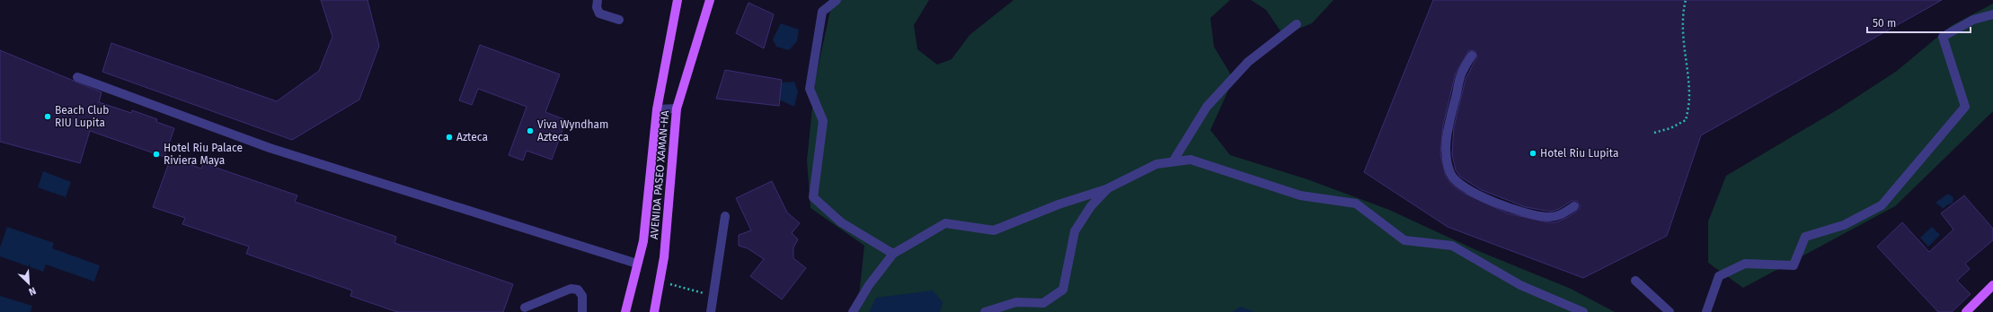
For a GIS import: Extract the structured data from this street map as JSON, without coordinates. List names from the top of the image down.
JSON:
{
  "streets": {
    "main road": ["AVENIDA PASEO XAMAN-HA"]
  },
  "places": [
    "Beach Club RIU Lupita",
    "Viva Wyndham Azteca",
    "Azteca",
    "Hotel Riu Lupita",
    "Hotel Riu Palace Riviera Maya"
  ],
  "scale_bar": "50 m",
  "north": "bottom right"
}
